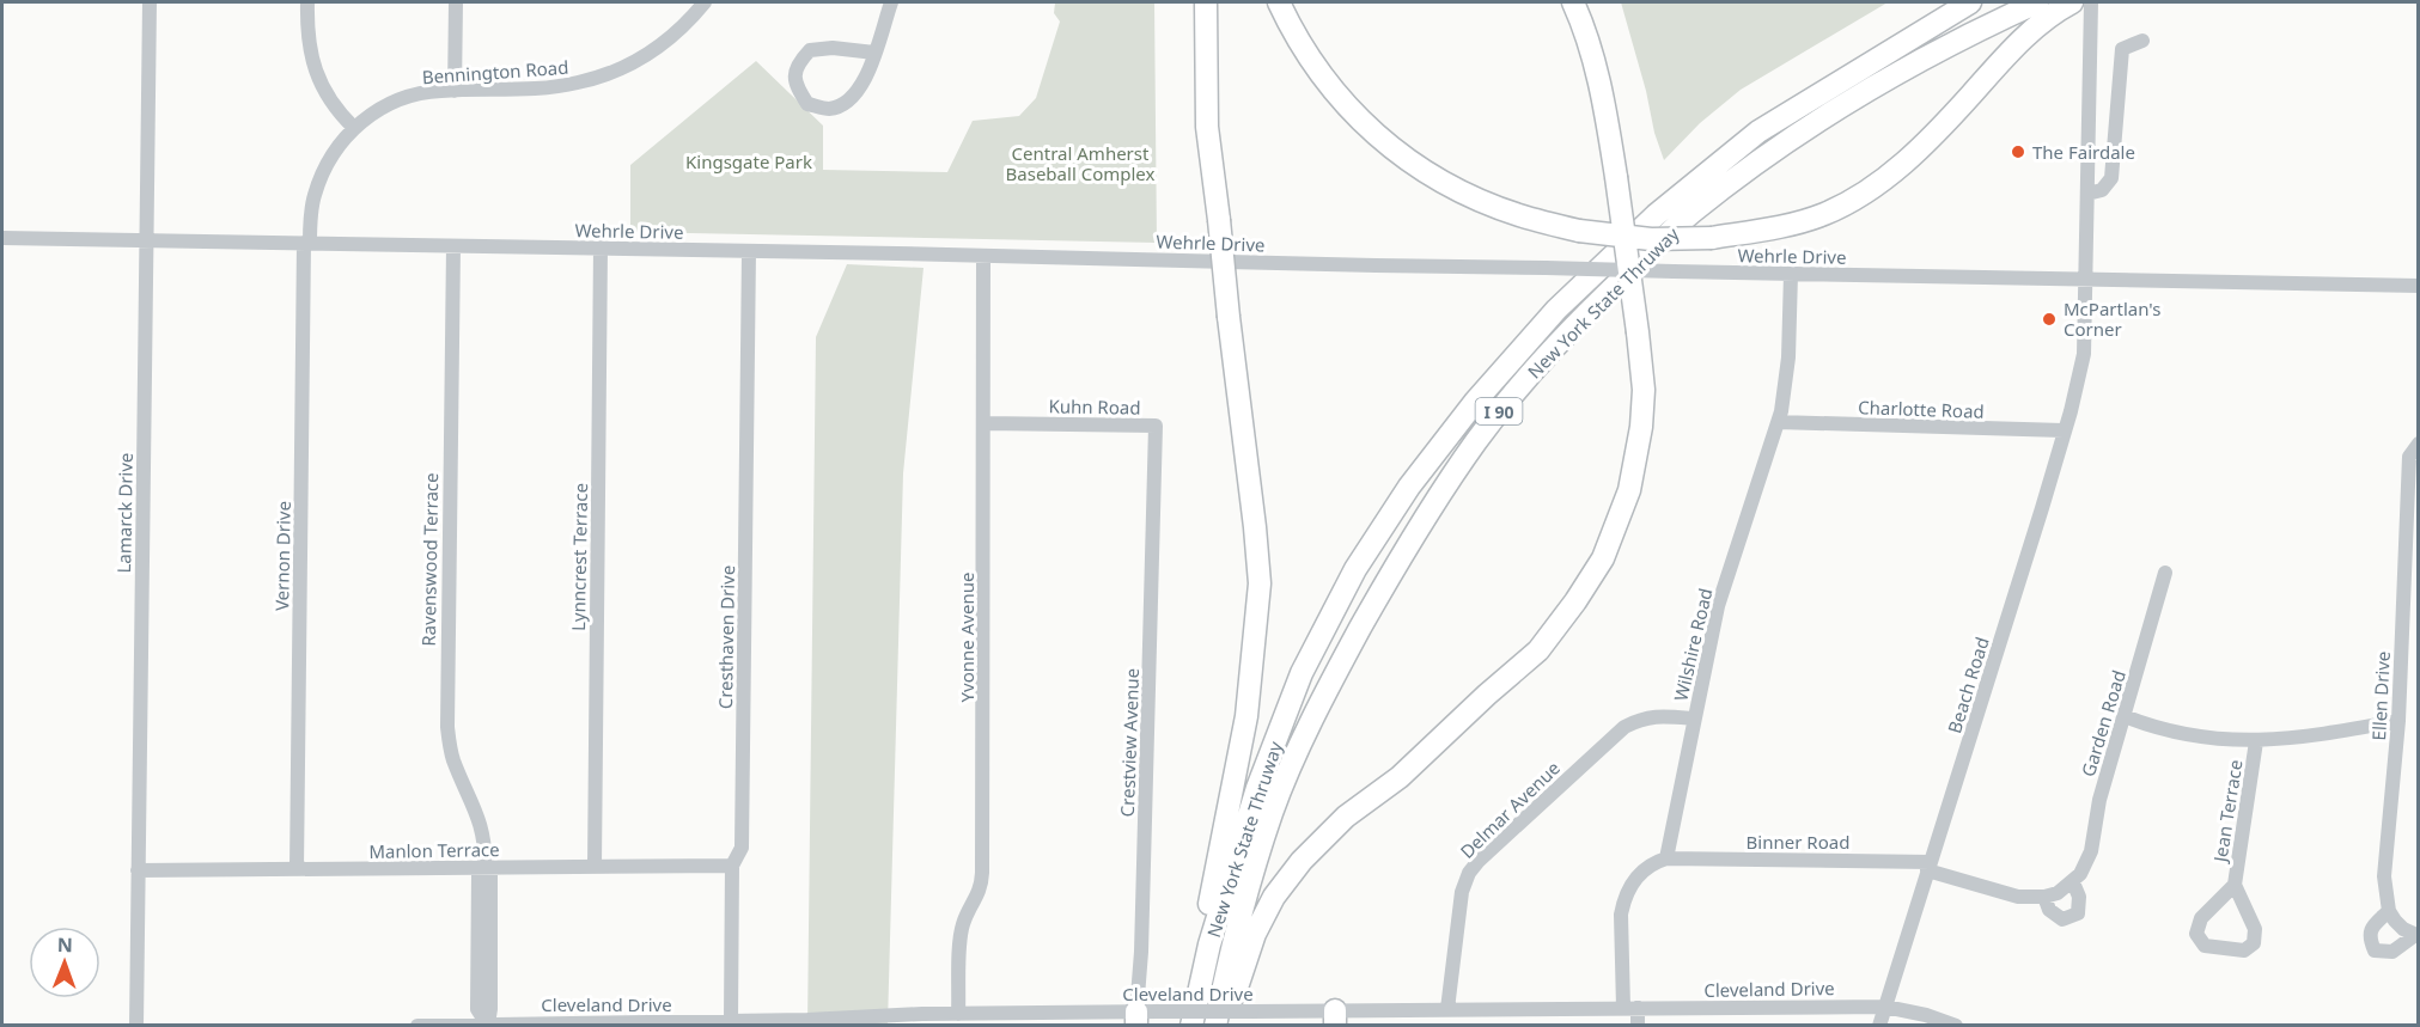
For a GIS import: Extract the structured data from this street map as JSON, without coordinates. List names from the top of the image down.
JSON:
{
  "streets": {
    "highway": ["New York State Thruway", "I 90"],
    "street": [
      "Bennington Road",
      "Wehrle Drive",
      "Kuhn Road",
      "Charlotte Road",
      "Lamarck Drive",
      "Vernon Drive",
      "Lynncrest Terrace",
      "Ravenswood Terrace",
      "Cresthaven Drive",
      "Yvonne Avenue",
      "Wilshire Road",
      "Beach Road",
      "Ellen Drive",
      "Garden Road",
      "Crestview Avenue",
      "Delmar Avenue",
      "Jean Terrace",
      "Binner Road",
      "Manlon Terrace",
      "Cleveland Drive"
    ]
  },
  "crossings": [
    ["Bennington Road", "Wehrle Drive"],
    ["Bennington Road", "Vernon Drive"],
    ["Wehrle Drive", "Lamarck Drive"],
    ["Wehrle Drive", "Vernon Drive"],
    ["Wehrle Drive", "Lynncrest Terrace"],
    ["Wehrle Drive", "Ravenswood Terrace"],
    ["Wehrle Drive", "Cresthaven Drive"],
    ["Wehrle Drive", "Yvonne Avenue"],
    ["Wehrle Drive", "Wilshire Road"],
    ["Wehrle Drive", "Beach Road"],
    ["Kuhn Road", "Yvonne Avenue"],
    ["Kuhn Road", "Crestview Avenue"],
    ["Charlotte Road", "Wilshire Road"],
    ["Charlotte Road", "Beach Road"],
    ["Lamarck Drive", "Manlon Terrace"],
    ["Vernon Drive", "Manlon Terrace"],
    ["Lynncrest Terrace", "Manlon Terrace"],
    ["Ravenswood Terrace", "Manlon Terrace"],
    ["Ravenswood Terrace", "Cleveland Drive"],
    ["Cresthaven Drive", "Manlon Terrace"],
    ["Cresthaven Drive", "Cleveland Drive"],
    ["Yvonne Avenue", "Cleveland Drive"],
    ["Wilshire Road", "Delmar Avenue"],
    ["Wilshire Road", "Binner Road"],
    ["Beach Road", "Binner Road"],
    ["Beach Road", "Cleveland Drive"],
    ["Crestview Avenue", "Cleveland Drive"],
    ["Delmar Avenue", "Cleveland Drive"]
  ],
  "parks": ["Central Amherst Baseball Complex", "Kingsgate Park"],
  "places": ["The Fairdale", "McPartlan's Corner"],
  "north": "top"
}
